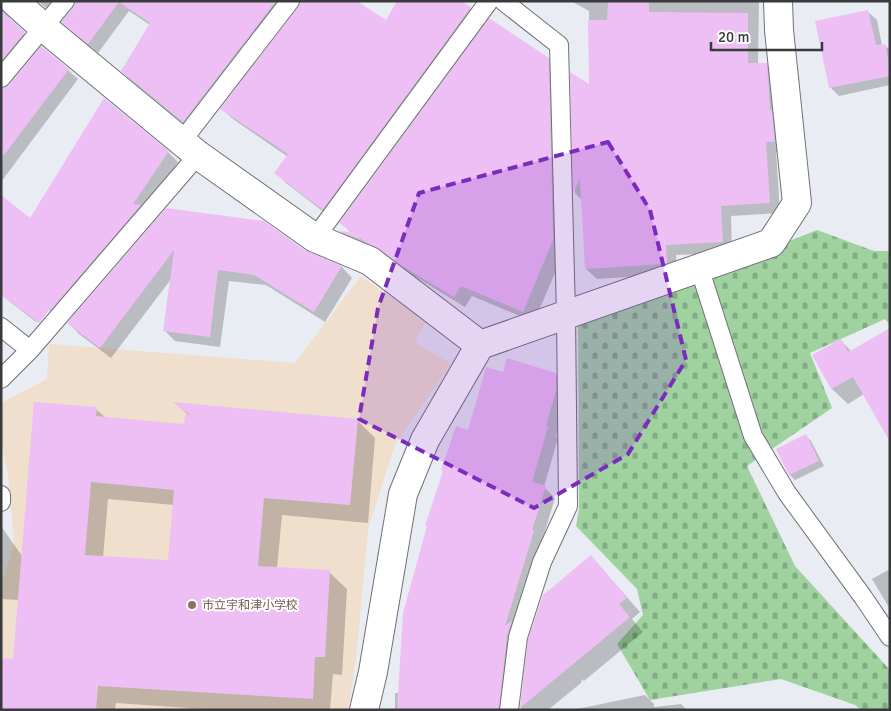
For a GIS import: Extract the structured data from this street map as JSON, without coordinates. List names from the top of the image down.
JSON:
{
  "places": ["市立宇和津小学校"],
  "scale_bar": "20 m"
}
